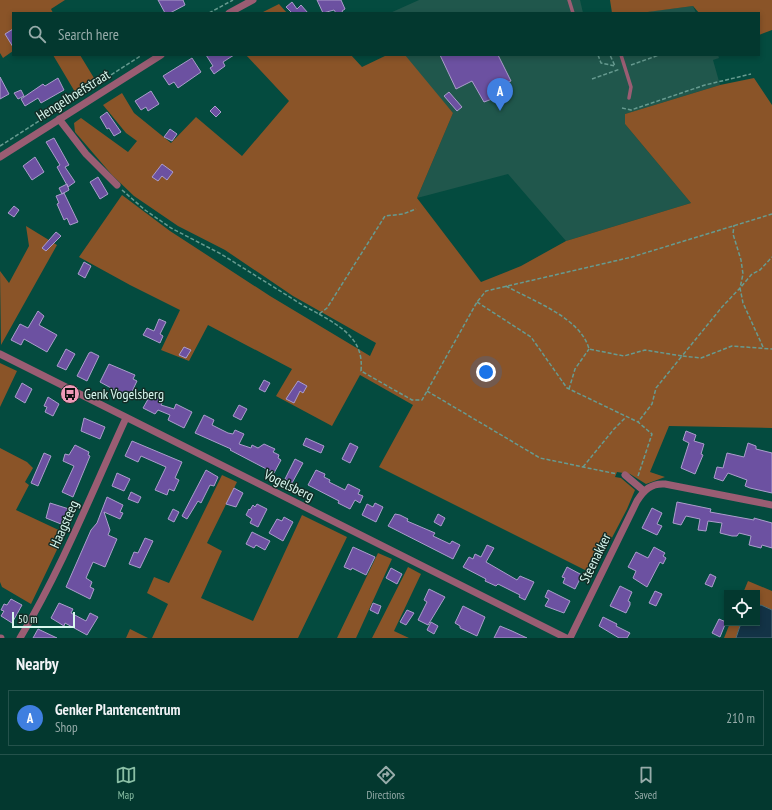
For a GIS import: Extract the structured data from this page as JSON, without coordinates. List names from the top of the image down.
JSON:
{
  "streets": {
    "street": [
      "Hengelhoefstraat",
      "Vogelsberg",
      "Haagsteeg",
      "Steenakker"
    ]
  },
  "crossings": [
    ["Vogelsberg", "Haagsteeg"]
  ],
  "places": {
    "bus stop": ["Genk Vogelsberg"]
  },
  "scale_bar": "50 m",
  "page": {
    "search": "Search here",
    "pins": "A",
    "scale": "50 m",
    "heading": "Nearby",
    "list": [
      {
        "mark": "A",
        "name": "Genker Plantencentrum",
        "note": "Shop",
        "value": "210 m"
      }
    ],
    "nav": ["Map", "Directions", "Saved"]
  }
}
